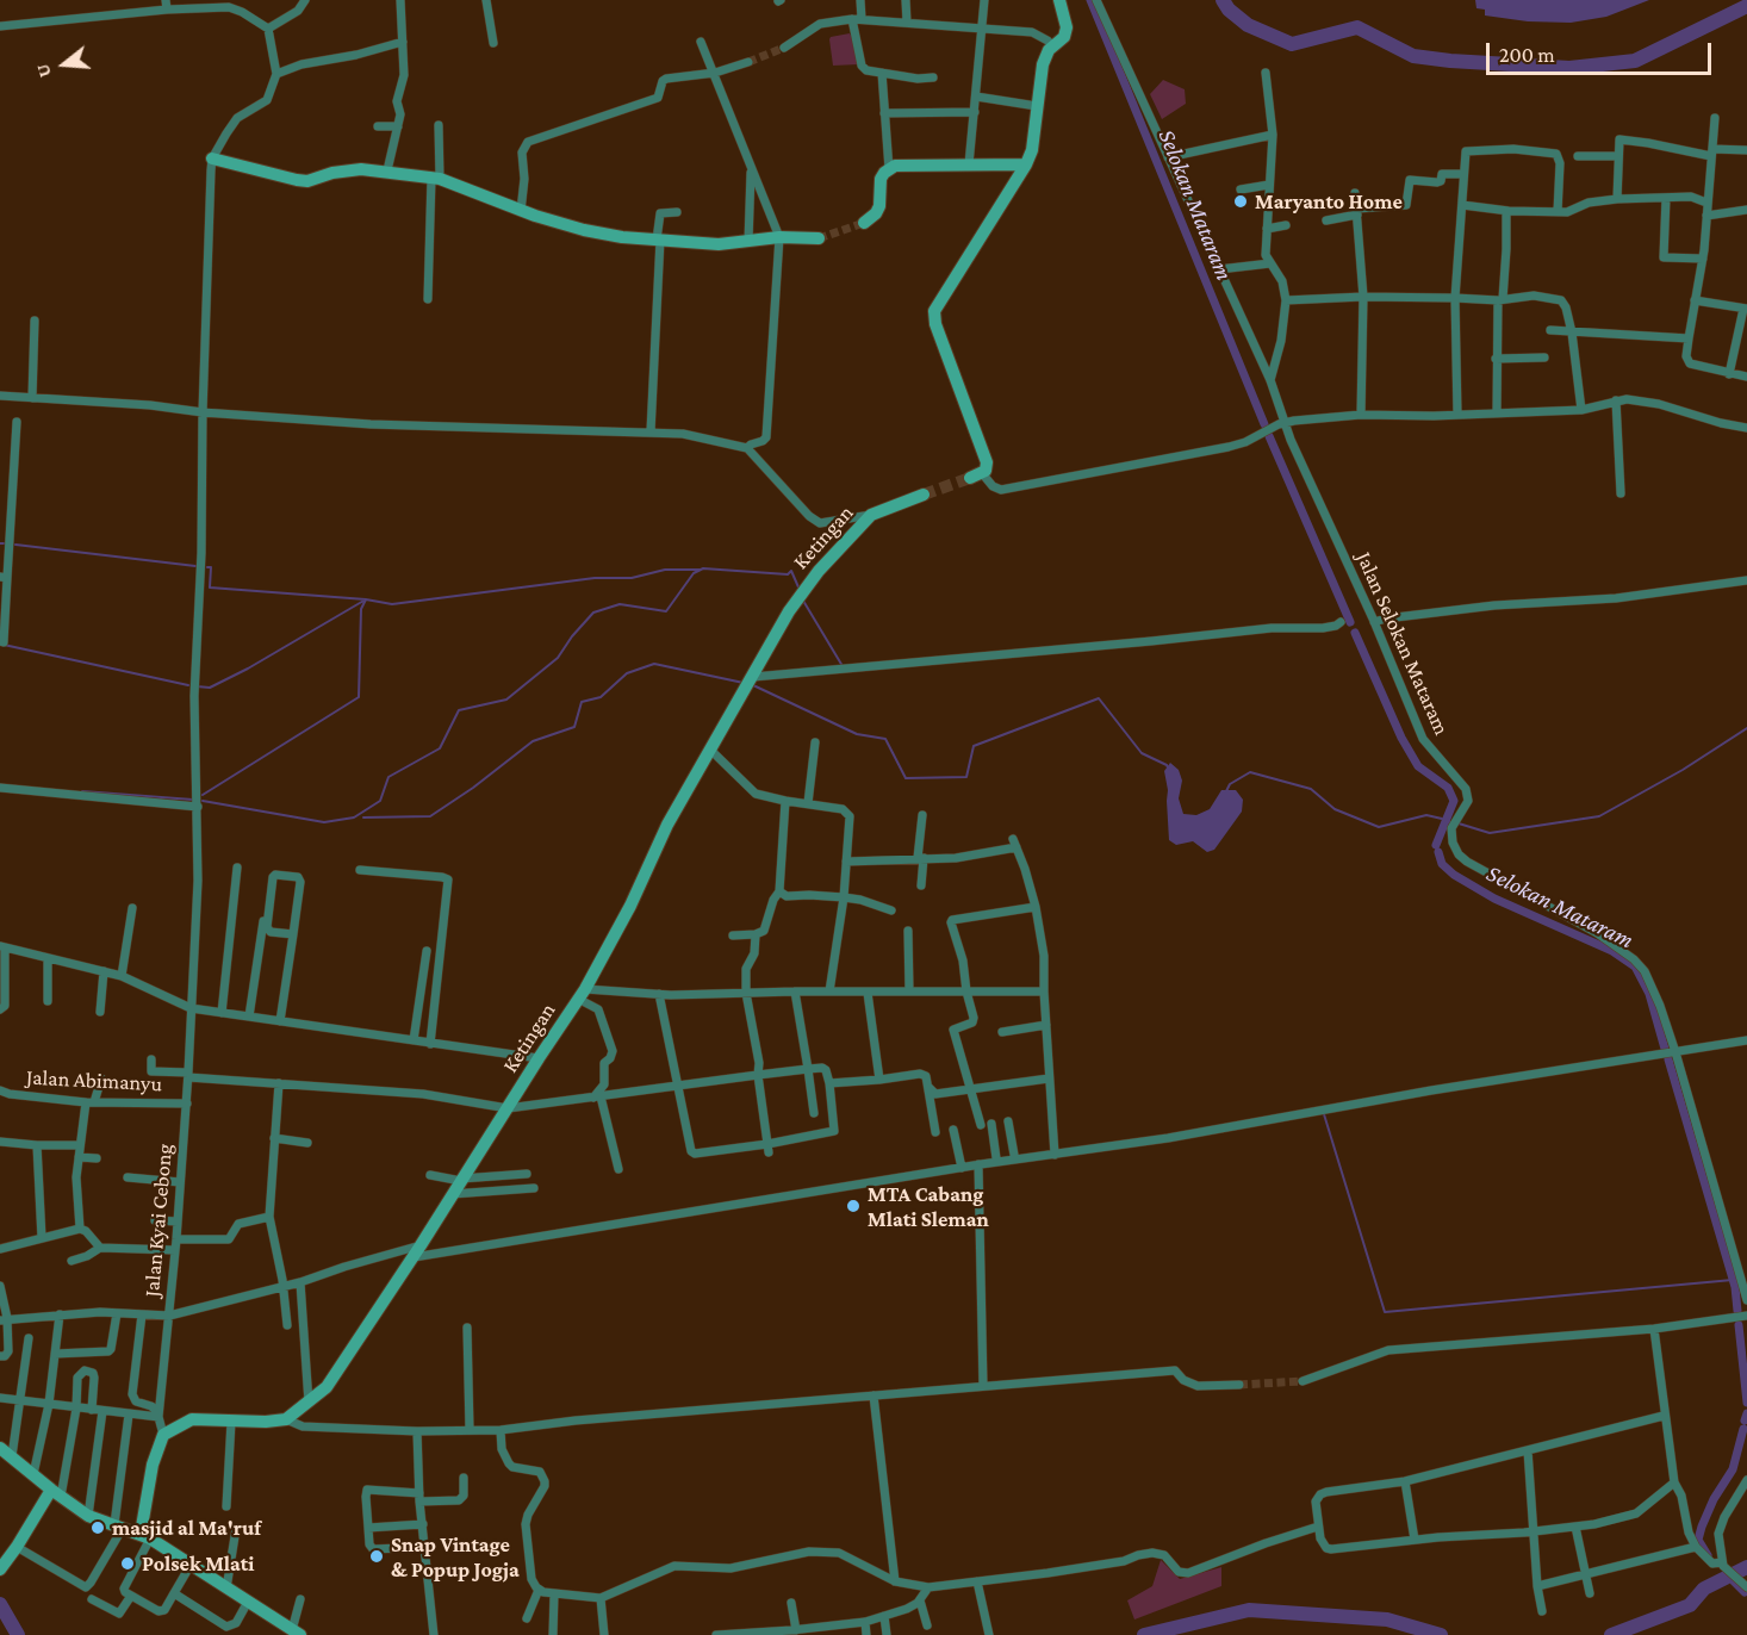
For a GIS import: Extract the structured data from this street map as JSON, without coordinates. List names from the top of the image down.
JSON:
{
  "streets": {
    "street": [
      "Ketingan",
      "Jalan Selokan Mataram",
      "Jalan Abimanyu",
      "Jalan Kyai Cebong"
    ]
  },
  "crossings": [
    ["Jalan Abimanyu", "Jalan Kyai Cebong"]
  ],
  "water": ["Selokan Mataram"],
  "places": [
    "Maryanto Home",
    "MTA Cabang Mlati Sleman",
    "masjid al Ma'ruf",
    "Snap Vintage & Popup Jogja",
    "Polsek Mlati"
  ],
  "scale_bar": "200 m",
  "north": "left"
}
